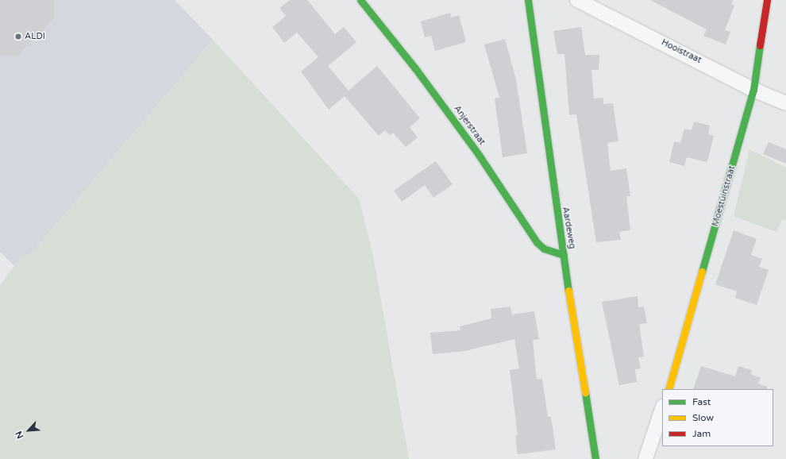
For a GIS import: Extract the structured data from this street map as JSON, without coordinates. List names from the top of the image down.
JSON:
{
  "streets": {
    "street": [
      "Hooistraat",
      "Anjerstraat",
      "Moestuinstraat",
      "Aardeweg"
    ]
  },
  "crossings": [
    ["Hooistraat", "Moestuinstraat"],
    ["Anjerstraat", "Aardeweg"]
  ],
  "places": ["ALDI"],
  "legend": ["Fast", "Slow", "Jam"],
  "north": "bottom left"
}
